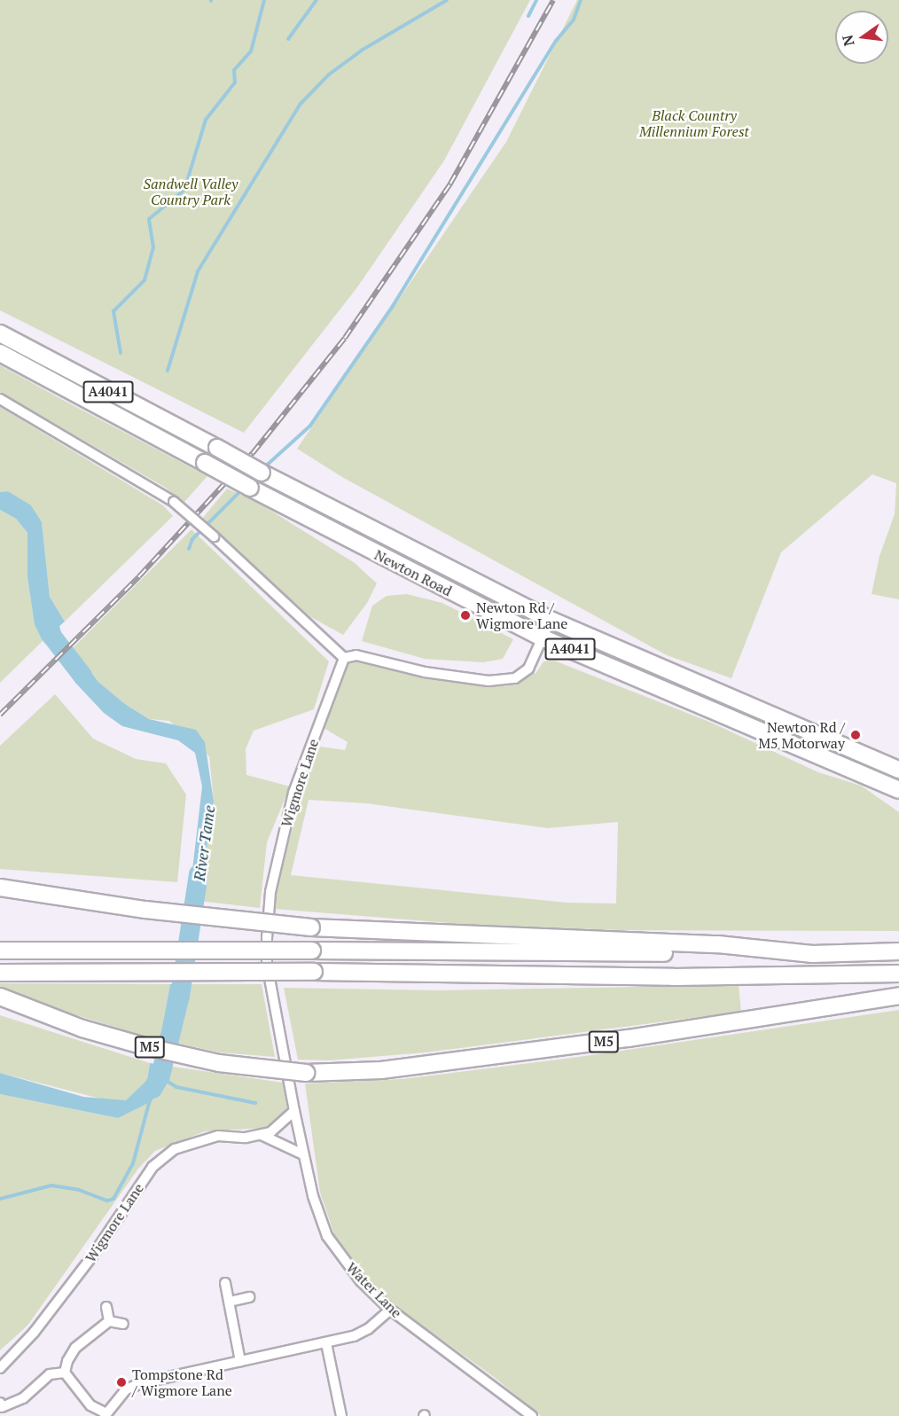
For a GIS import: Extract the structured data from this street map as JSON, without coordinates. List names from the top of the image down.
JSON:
{
  "streets": {
    "highway": ["A4041", "Newton Road", "M5"],
    "street": ["Wigmore Lane", "Water Lane"]
  },
  "crossings": [
    ["Wigmore Lane", "Water Lane"]
  ],
  "water": ["River Tame"],
  "parks": ["Black Country Millennium Forest", "Sandwell Valley Country Park"],
  "places": ["Newton Rd / Wigmore Lane", "Newton Rd / M5 Motorway", "Tompstone Rd / Wigmore Lane"],
  "north": "left"
}
